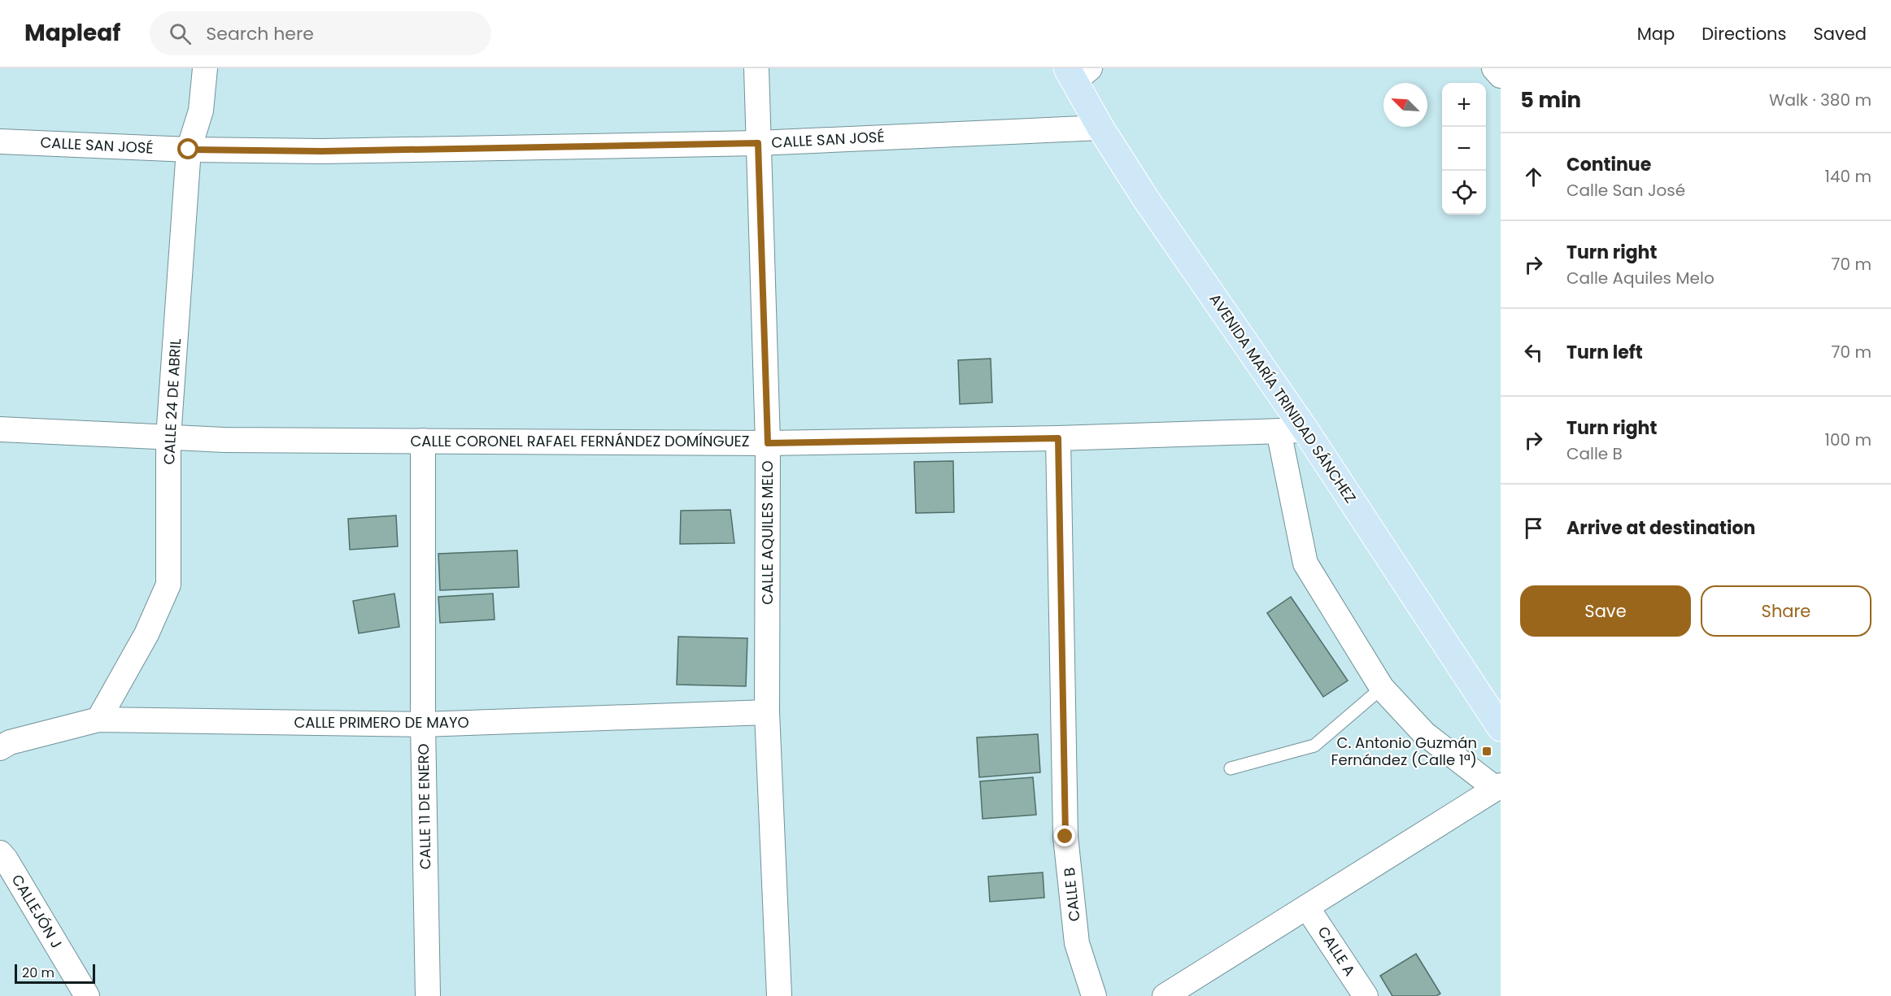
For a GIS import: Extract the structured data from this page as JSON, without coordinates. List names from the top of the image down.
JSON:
{
  "streets": {
    "main road": ["AVENIDA MARÍA TRINIDAD SÁNCHEZ"],
    "street": [
      "CALLE SAN JOSÉ",
      "CALLE 24 DE ABRIL",
      "CALLE CORONEL RAFAEL FERNÁNDEZ DOMÍNGUEZ",
      "CALLE AQUILES MELO",
      "CALLE PRIMERO DE MAYO",
      "CALLE 11 DE ENERO",
      "CALLE B",
      "CALLEJÓN J",
      "CALLE A"
    ]
  },
  "crossings": [
    ["CALLE SAN JOSÉ", "AVENIDA MARÍA TRINIDAD SÁNCHEZ"],
    ["CALLE SAN JOSÉ", "CALLE 24 DE ABRIL"],
    ["CALLE SAN JOSÉ", "CALLE AQUILES MELO"],
    ["AVENIDA MARÍA TRINIDAD SÁNCHEZ", "CALLE CORONEL RAFAEL FERNÁNDEZ DOMÍNGUEZ"],
    ["CALLE 24 DE ABRIL", "CALLE CORONEL RAFAEL FERNÁNDEZ DOMÍNGUEZ"],
    ["CALLE 24 DE ABRIL", "CALLE PRIMERO DE MAYO"],
    ["CALLE CORONEL RAFAEL FERNÁNDEZ DOMÍNGUEZ", "CALLE AQUILES MELO"],
    ["CALLE CORONEL RAFAEL FERNÁNDEZ DOMÍNGUEZ", "CALLE 11 DE ENERO"],
    ["CALLE CORONEL RAFAEL FERNÁNDEZ DOMÍNGUEZ", "CALLE B"],
    ["CALLE AQUILES MELO", "CALLE PRIMERO DE MAYO"],
    ["CALLE PRIMERO DE MAYO", "CALLE 11 DE ENERO"]
  ],
  "places": {
    "transit": ["C. Antonio Guzmán Fernández (Calle 1ª)"]
  },
  "scale_bar": "20 m",
  "north": "top left",
  "page": {
    "header": "Mapleaf",
    "search": "Search here",
    "nav": ["Map", "Directions", "Saved"],
    "heading": ["5 min", "Walk · 380 m"],
    "map_buttons": ["+", "−"],
    "list": [
      ["Continue", "Calle San José", "140 m"],
      ["Turn right", "Calle Aquiles Melo", "70 m"],
      ["Turn left", "70 m"],
      ["Turn right", "Calle B", "100 m"],
      "Arrive at destination"
    ],
    "buttons": ["Save", "Share"],
    "scale": "20 m"
  }
}
